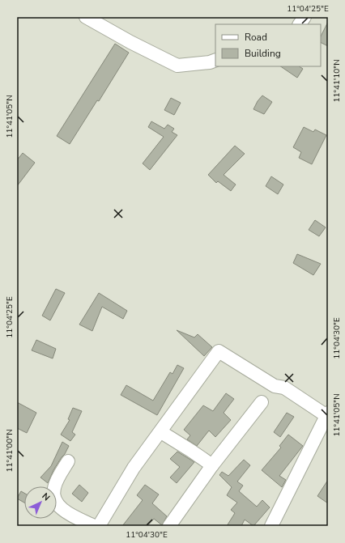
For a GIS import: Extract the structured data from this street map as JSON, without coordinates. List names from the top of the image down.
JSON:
{
  "legend": ["Road", "Building"],
  "north": "top right",
  "coordinates": [
    "11°04'25\"E",
    "11°41'10\"N",
    "11°41'05\"N",
    "11°04'30\"E",
    "11°41'00\"N"
  ]
}
